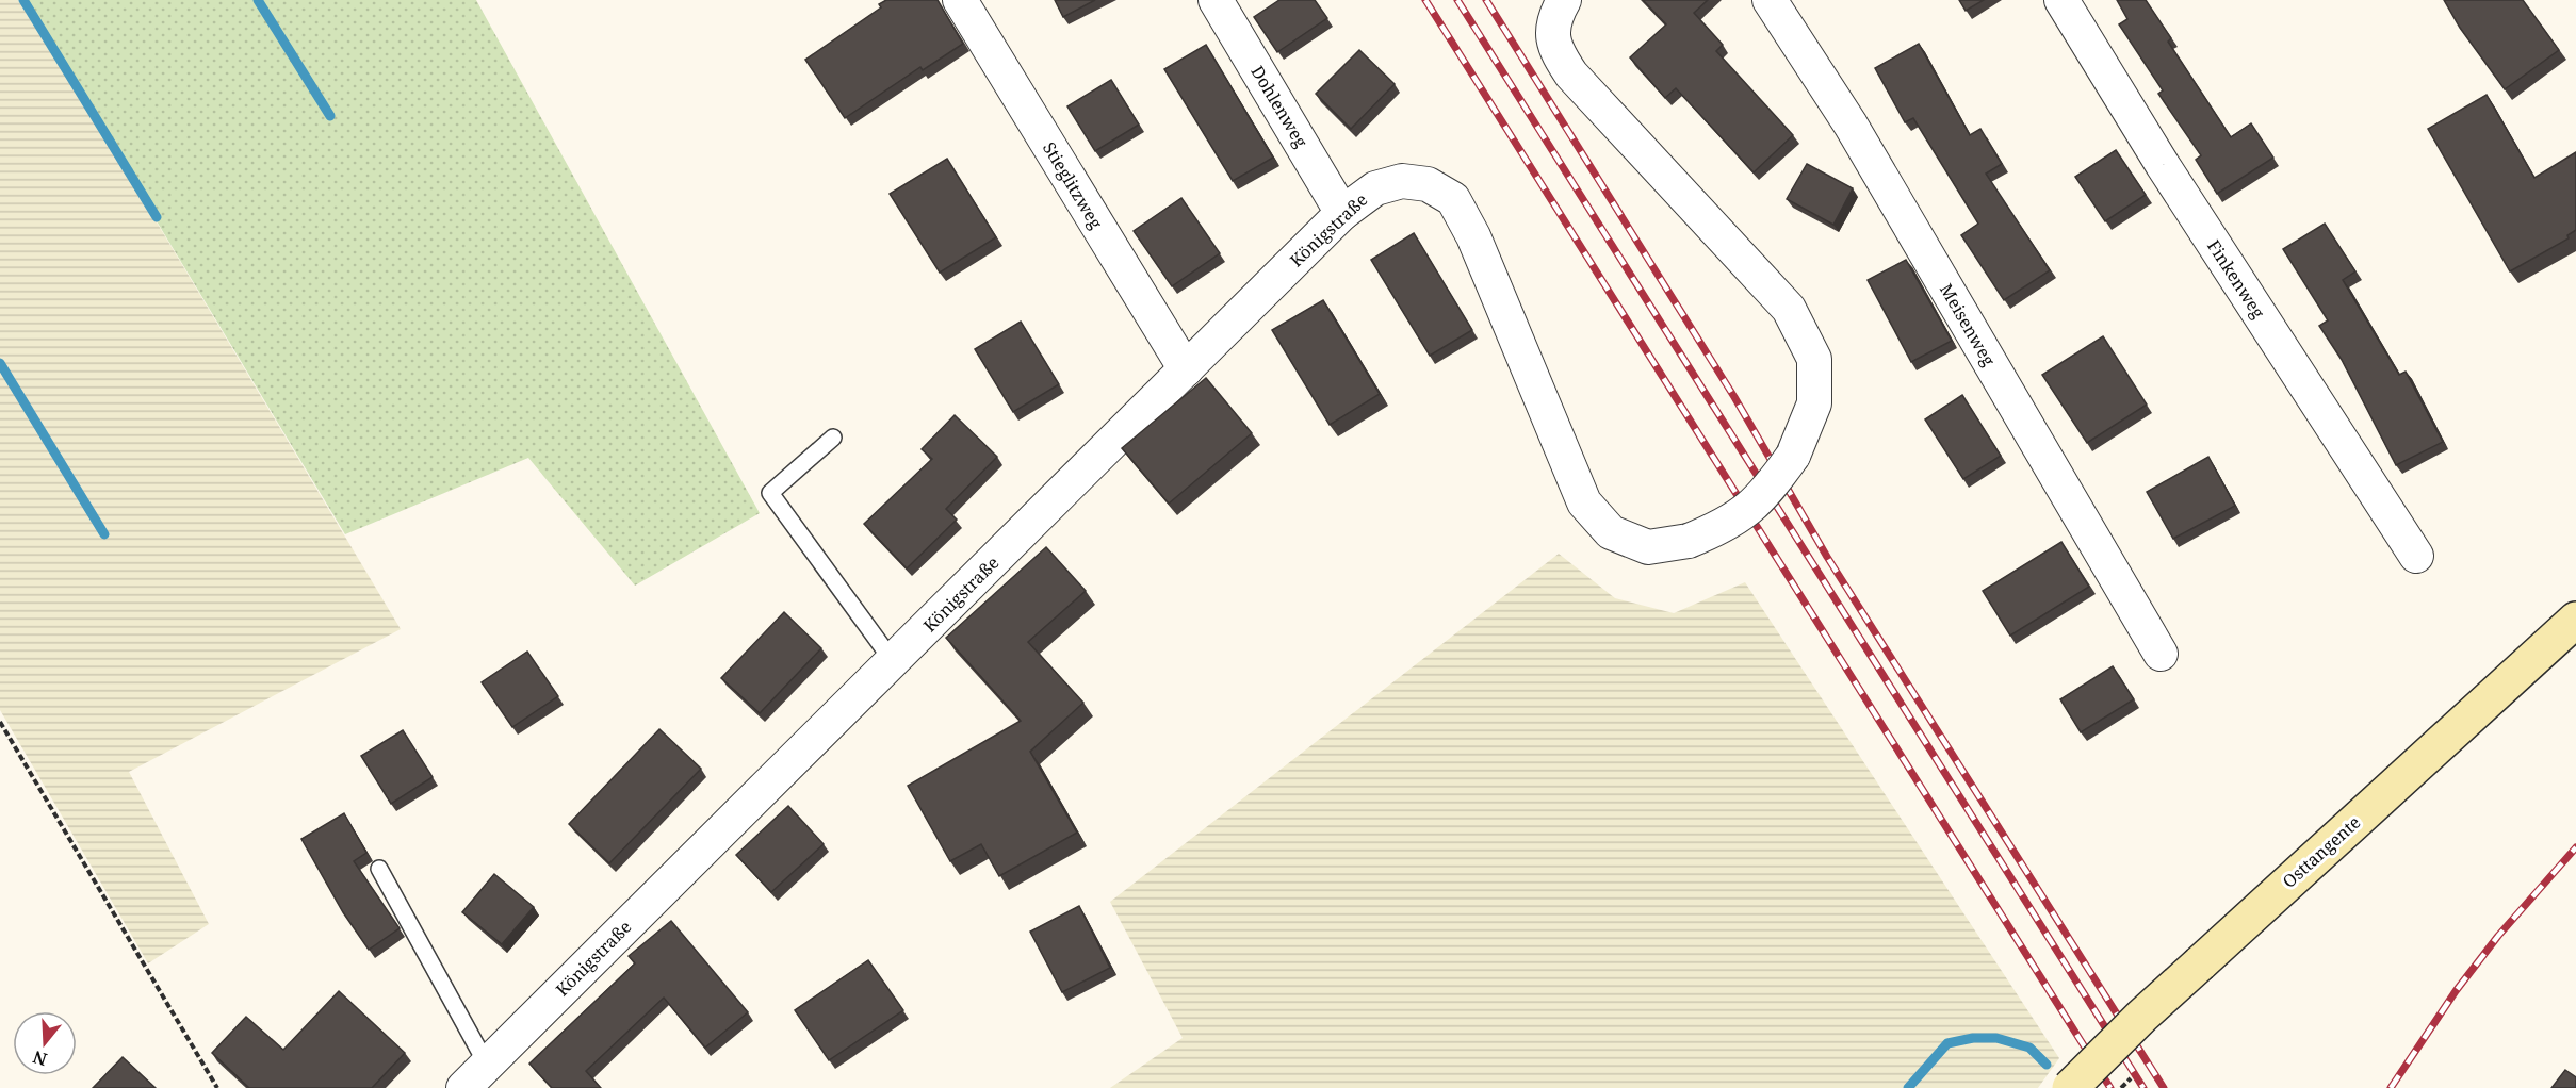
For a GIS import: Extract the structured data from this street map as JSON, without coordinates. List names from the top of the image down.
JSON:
{
  "streets": {
    "main road": ["Osttangente"],
    "street": [
      "Dohlenweg",
      "Stieglitzweg",
      "Königstraße",
      "Finkenweg",
      "Meisenweg"
    ]
  },
  "crossings": [
    ["Dohlenweg", "Königstraße"],
    ["Stieglitzweg", "Königstraße"]
  ],
  "north": "bottom"
}
